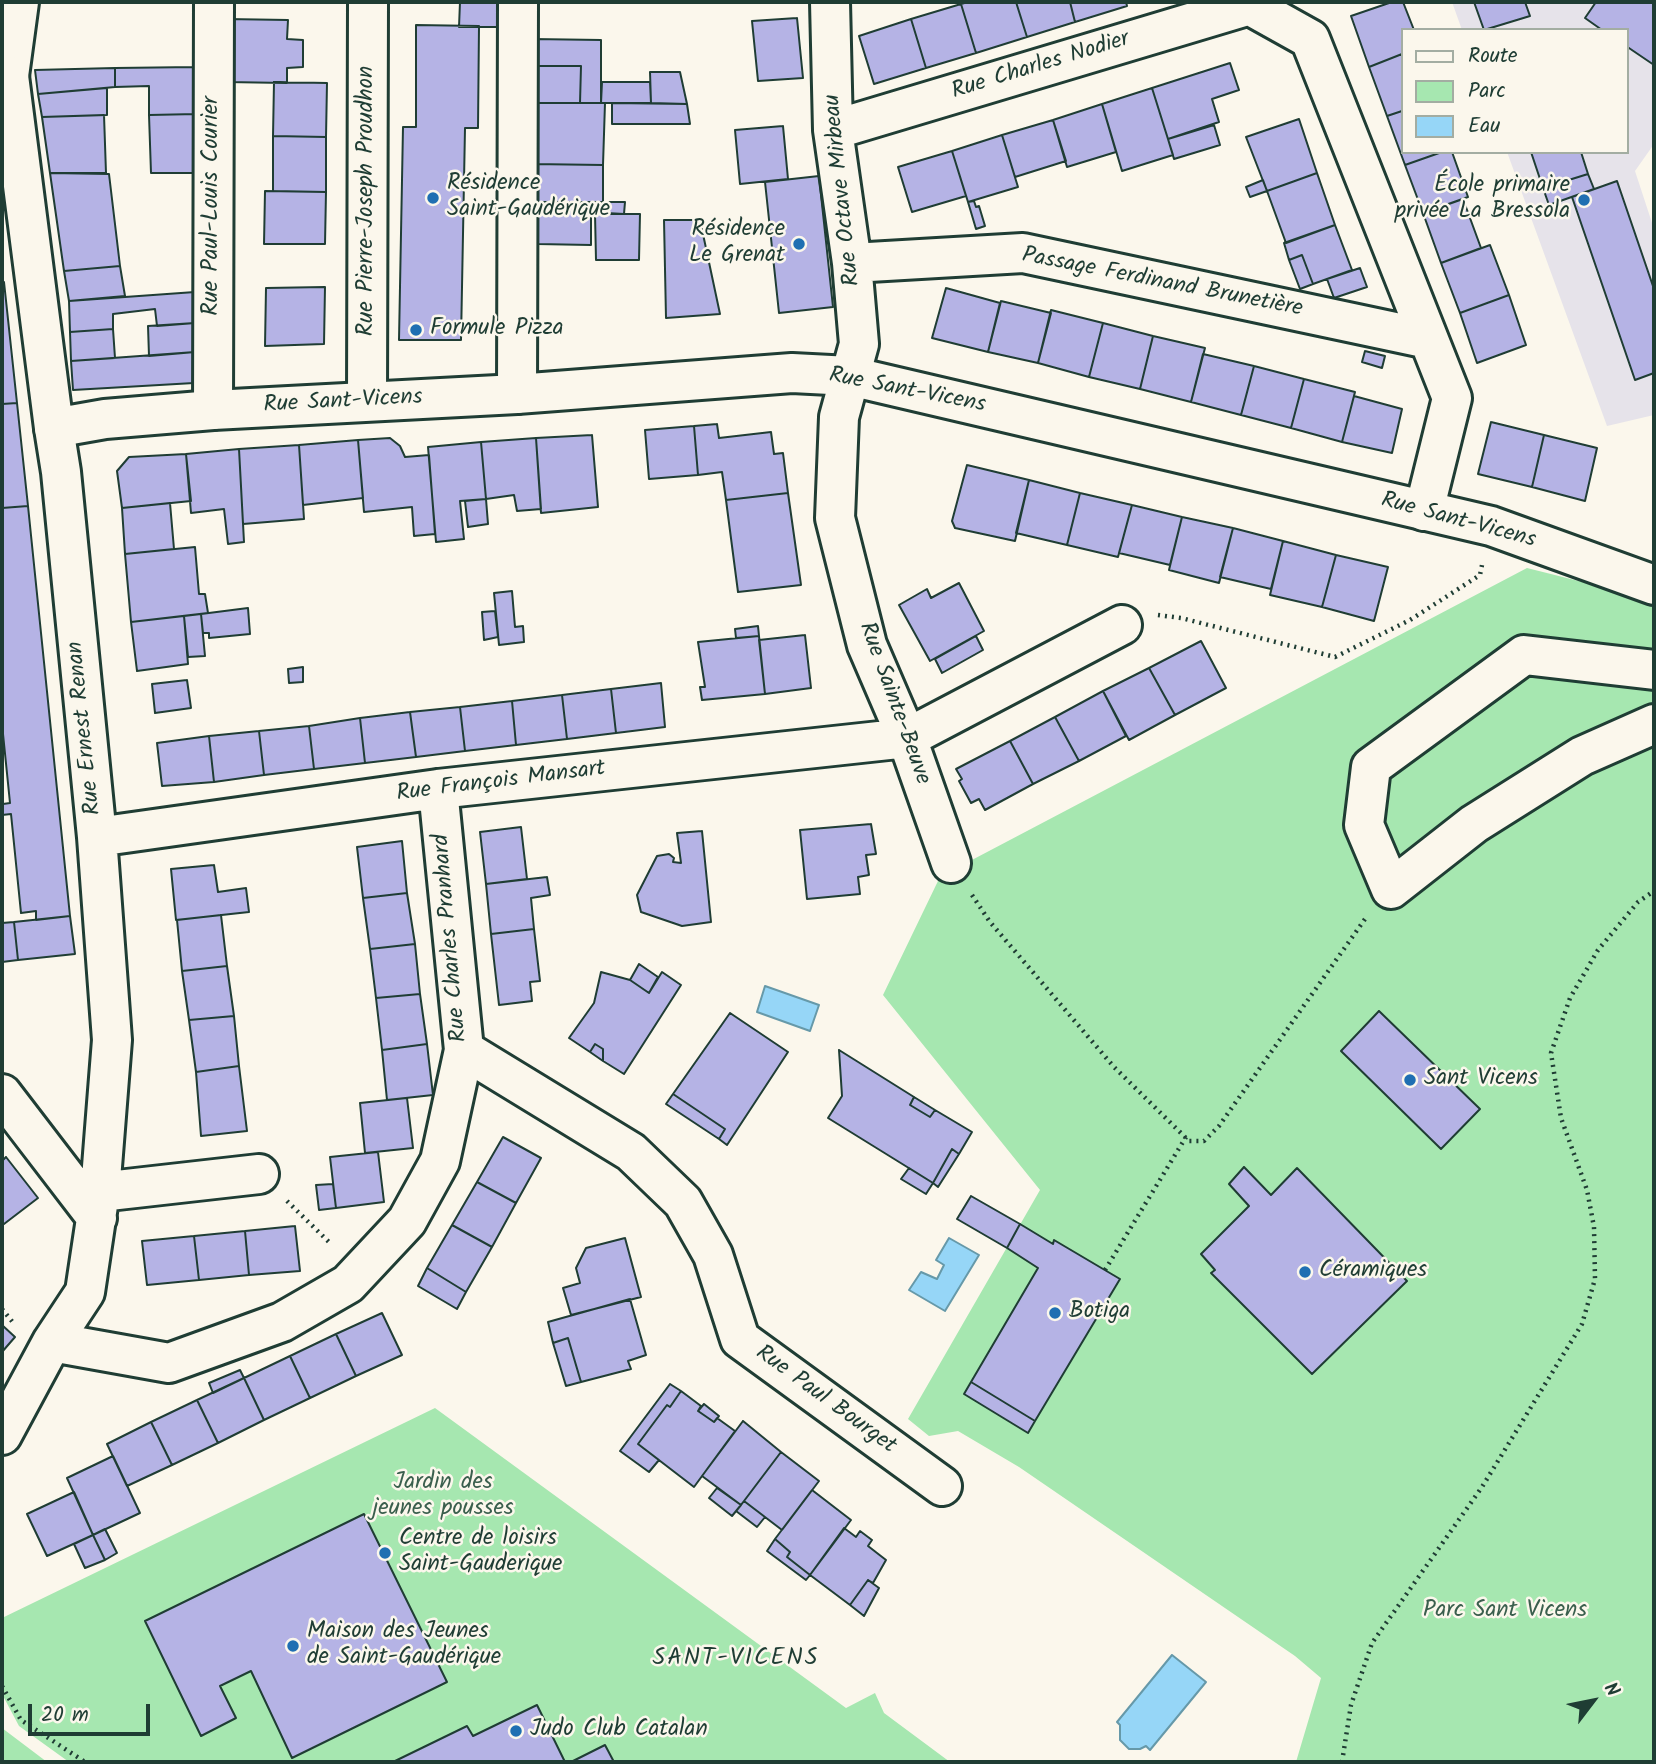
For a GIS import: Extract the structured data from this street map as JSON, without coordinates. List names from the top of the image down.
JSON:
{
  "streets": {
    "street": [
      "Rue Charles Nodier",
      "Rue Octave Mirbeau",
      "Rue Pierre-Joseph Proudhon",
      "Rue Paul-Louis Courier",
      "Passage Ferdinand Brunetière",
      "Rue Sant-Vicens",
      "Rue Sainte-Beuve",
      "Rue Ernest Renan",
      "Rue François Mansart",
      "Rue Charles Pranhard",
      "Rue Paul Bourget"
    ]
  },
  "crossings": [
    ["Rue Charles Nodier", "Rue Octave Mirbeau"],
    ["Rue Charles Nodier", "Passage Ferdinand Brunetière"],
    ["Rue Charles Nodier", "Rue Sant-Vicens"],
    ["Rue Octave Mirbeau", "Passage Ferdinand Brunetière"],
    ["Rue Octave Mirbeau", "Rue Sant-Vicens"],
    ["Rue Octave Mirbeau", "Rue Sainte-Beuve"],
    ["Rue Pierre-Joseph Proudhon", "Rue Sant-Vicens"],
    ["Rue Paul-Louis Courier", "Rue Sant-Vicens"],
    ["Rue Sant-Vicens", "Rue Sainte-Beuve"],
    ["Rue Sant-Vicens", "Rue Ernest Renan"],
    ["Rue Sainte-Beuve", "Rue François Mansart"],
    ["Rue Ernest Renan", "Rue François Mansart"],
    ["Rue Ernest Renan", "Rue Charles Pranhard"],
    ["Rue François Mansart", "Rue Charles Pranhard"],
    ["Rue Charles Pranhard", "Rue Paul Bourget"]
  ],
  "districts": ["SANT-VICENS"],
  "parks": ["Jardin des jeunes pousses", "Parc Sant Vicens"],
  "places": [
    "Résidence Saint-Gaudérique",
    "École primaire privée La Bressola",
    "Résidence Le Grenat",
    "Formule Pizza",
    "Sant Vicens",
    "Céramiques",
    "Botiga",
    "Centre de loisirs Saint-Gauderique",
    "Maison des Jeunes de Saint-Gaudérique",
    "Judo Club Catalan"
  ],
  "legend": ["Route", "Parc", "Eau"],
  "scale_bar": "20 m",
  "north": "top right"
}
